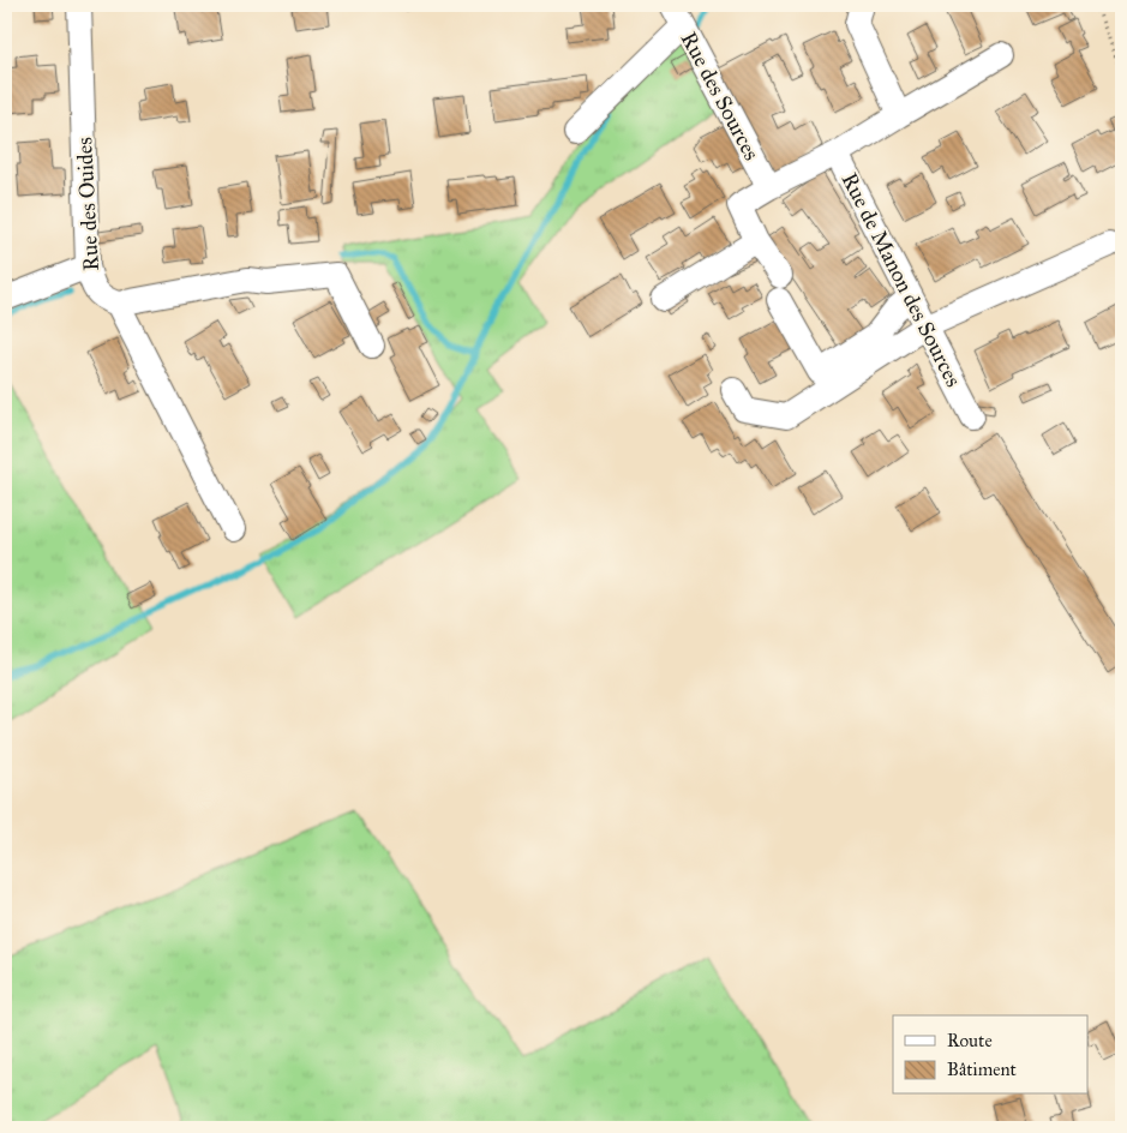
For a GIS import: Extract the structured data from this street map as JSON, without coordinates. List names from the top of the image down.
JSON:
{
  "streets": {
    "street": ["Rue des Sources", "Rue des Ouides", "Rue de Manon des Sources"]
  },
  "legend": ["Route", "Bâtiment"]
}
